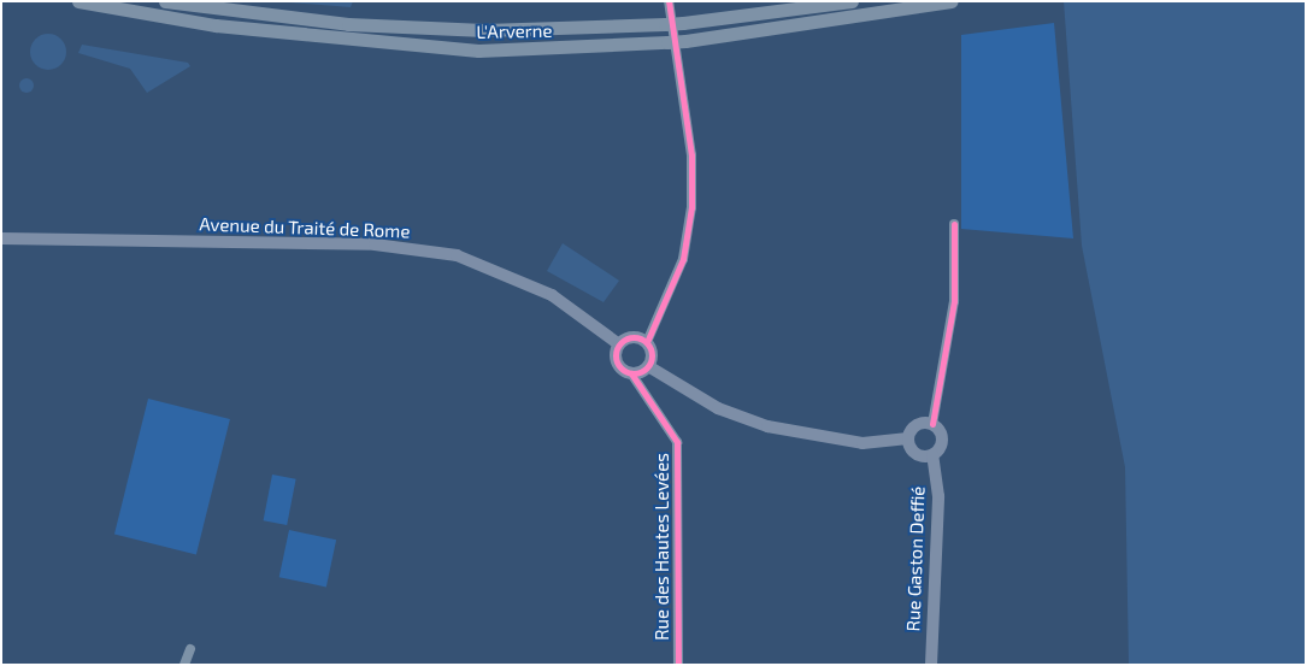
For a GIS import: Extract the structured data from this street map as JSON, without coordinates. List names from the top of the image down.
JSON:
{
  "streets": {
    "highway": ["L'Arverne"],
    "main road": ["Avenue du Traité de Rome", "Rue Gaston Deffié"],
    "street": ["Rue des Hautes Levées"]
  },
  "crossings": [
    ["Avenue du Traité de Rome", "Rue des Hautes Levées"]
  ]
}
